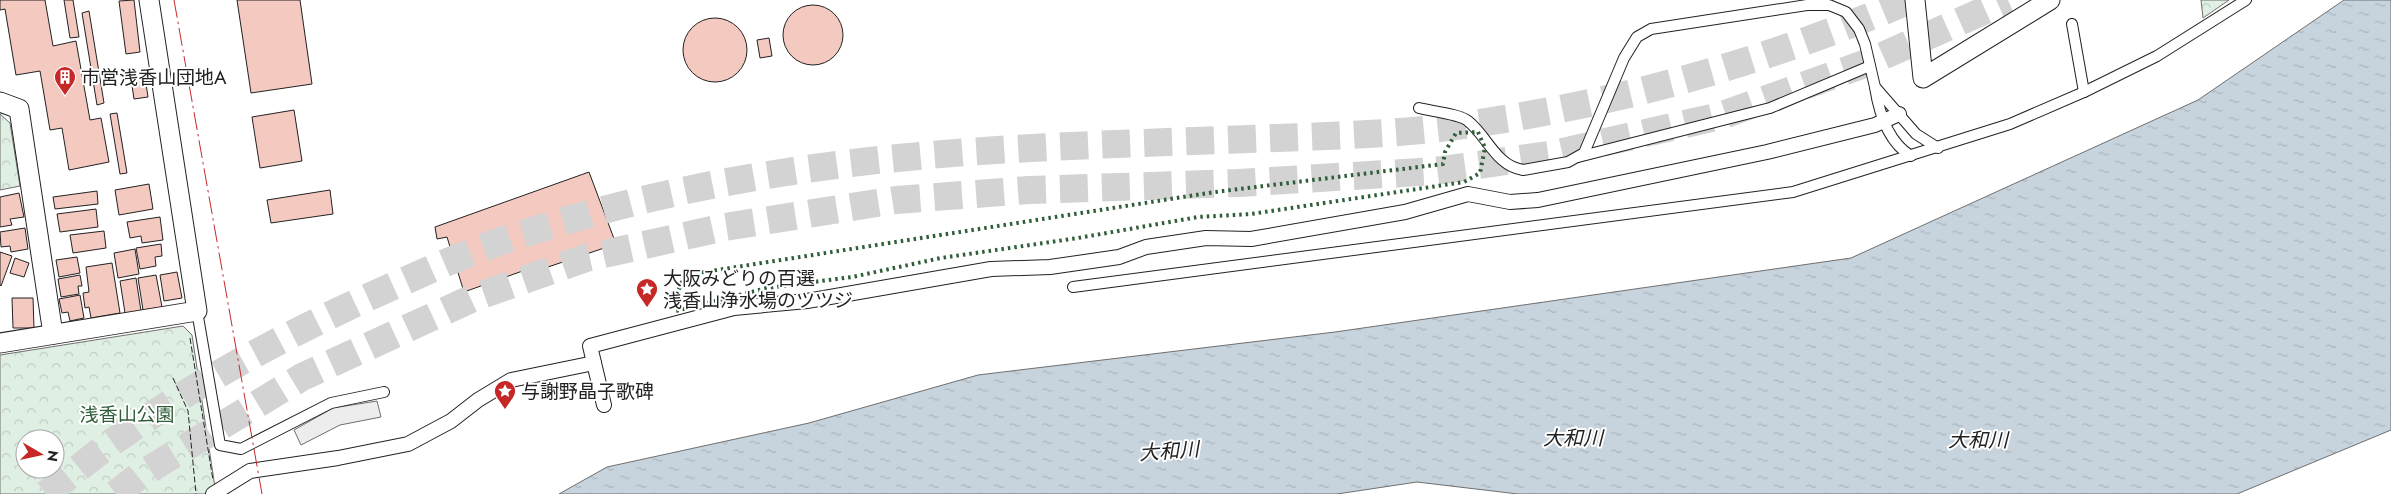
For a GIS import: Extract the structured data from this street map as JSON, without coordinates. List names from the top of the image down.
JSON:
{
  "water": ["大和川"],
  "parks": ["浅香山公園"],
  "places": {
    "building": ["市営浅香山団地A"],
    "place": ["大阪みどりの百選 浅香山浄水場のツツジ", "与謝野晶子歌碑"]
  },
  "north": "right"
}
